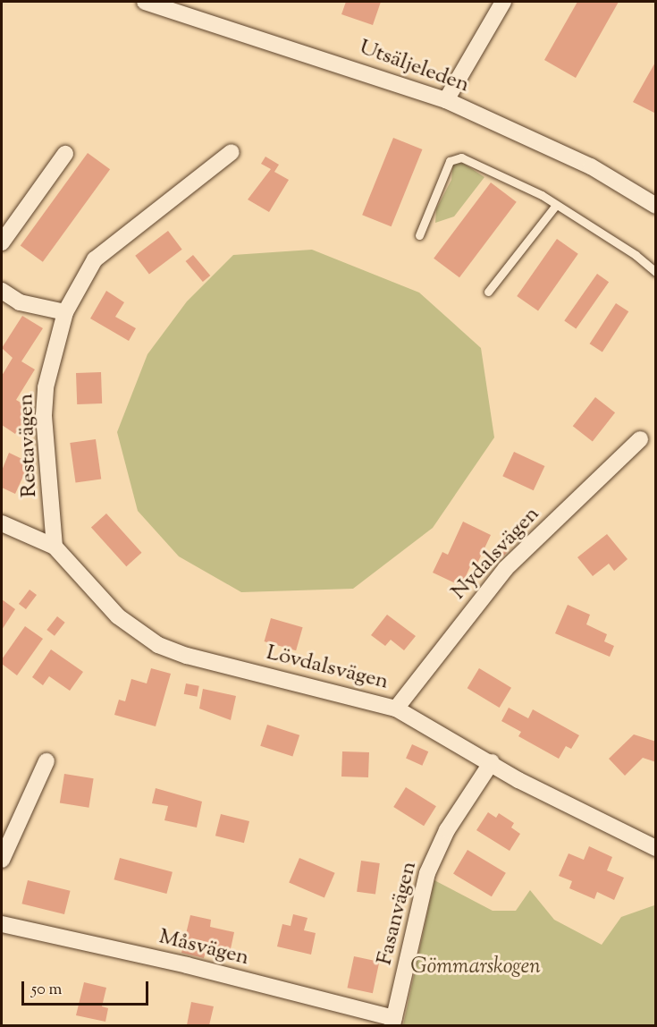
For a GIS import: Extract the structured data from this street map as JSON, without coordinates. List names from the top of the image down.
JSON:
{
  "streets": {
    "street": [
      "Utsäljeleden",
      "Restavägen",
      "Nydalsvägen",
      "Lövdalsvägen",
      "Fasanvägen",
      "Måsvägen"
    ]
  },
  "crossings": [
    ["Restavägen", "Lövdalsvägen"],
    ["Nydalsvägen", "Lövdalsvägen"],
    ["Lövdalsvägen", "Fasanvägen"],
    ["Fasanvägen", "Måsvägen"]
  ],
  "parks": ["Gömmarskogen"],
  "scale_bar": "50 m"
}
